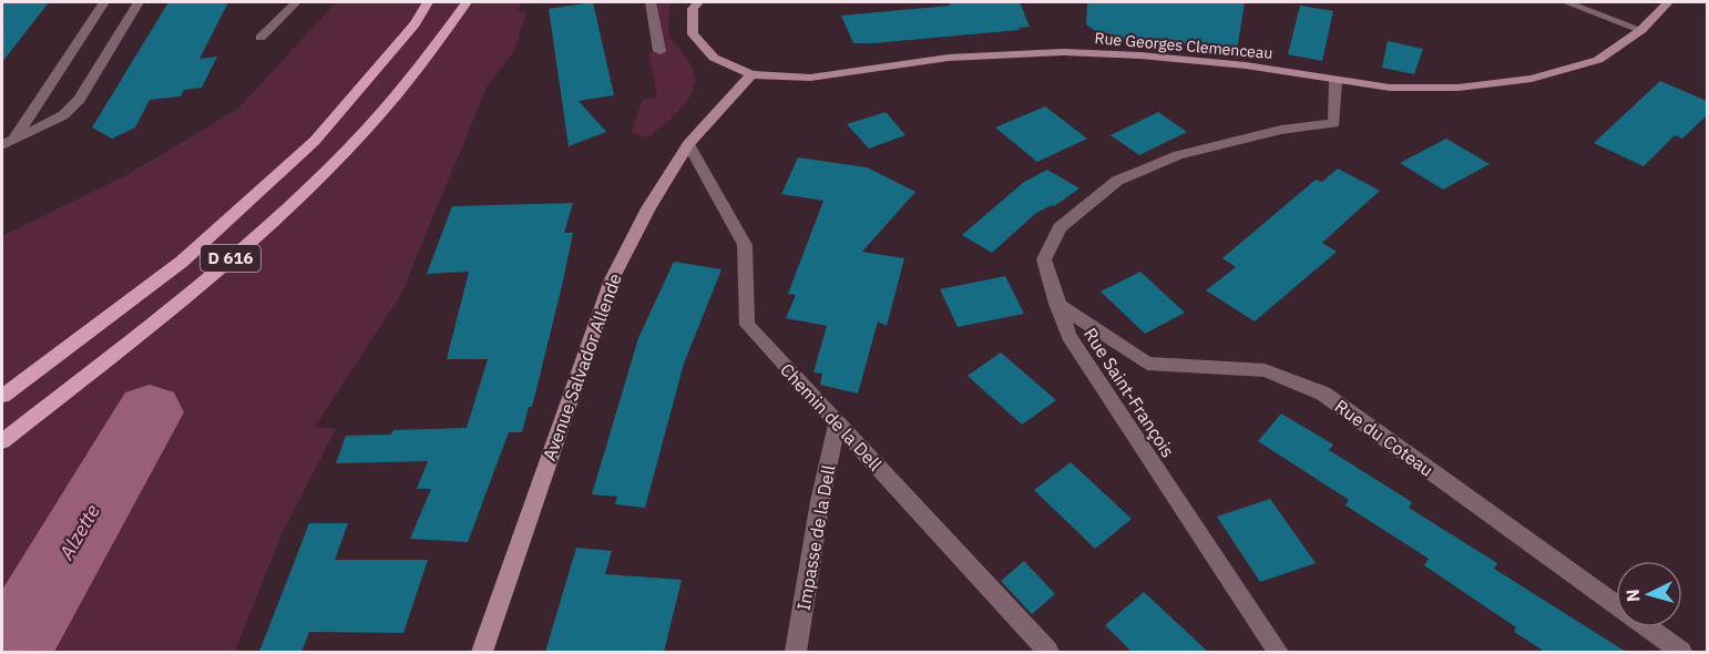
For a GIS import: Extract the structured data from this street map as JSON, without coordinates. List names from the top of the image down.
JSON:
{
  "streets": {
    "main road": ["Rue Georges Clemenceau", "D 616", "Avenue Salvador Allende"],
    "street": [
      "Rue Saint-François",
      "Chemin de la Dell",
      "Rue du Coteau",
      "Impasse de la Dell"
    ]
  },
  "crossings": [
    ["Rue Georges Clemenceau", "Avenue Salvador Allende"],
    ["Rue Georges Clemenceau", "Rue Saint-François"],
    ["Avenue Salvador Allende", "Chemin de la Dell"],
    ["Rue Saint-François", "Rue du Coteau"],
    ["Chemin de la Dell", "Impasse de la Dell"]
  ],
  "water": ["Alzette"],
  "north": "left"
}
